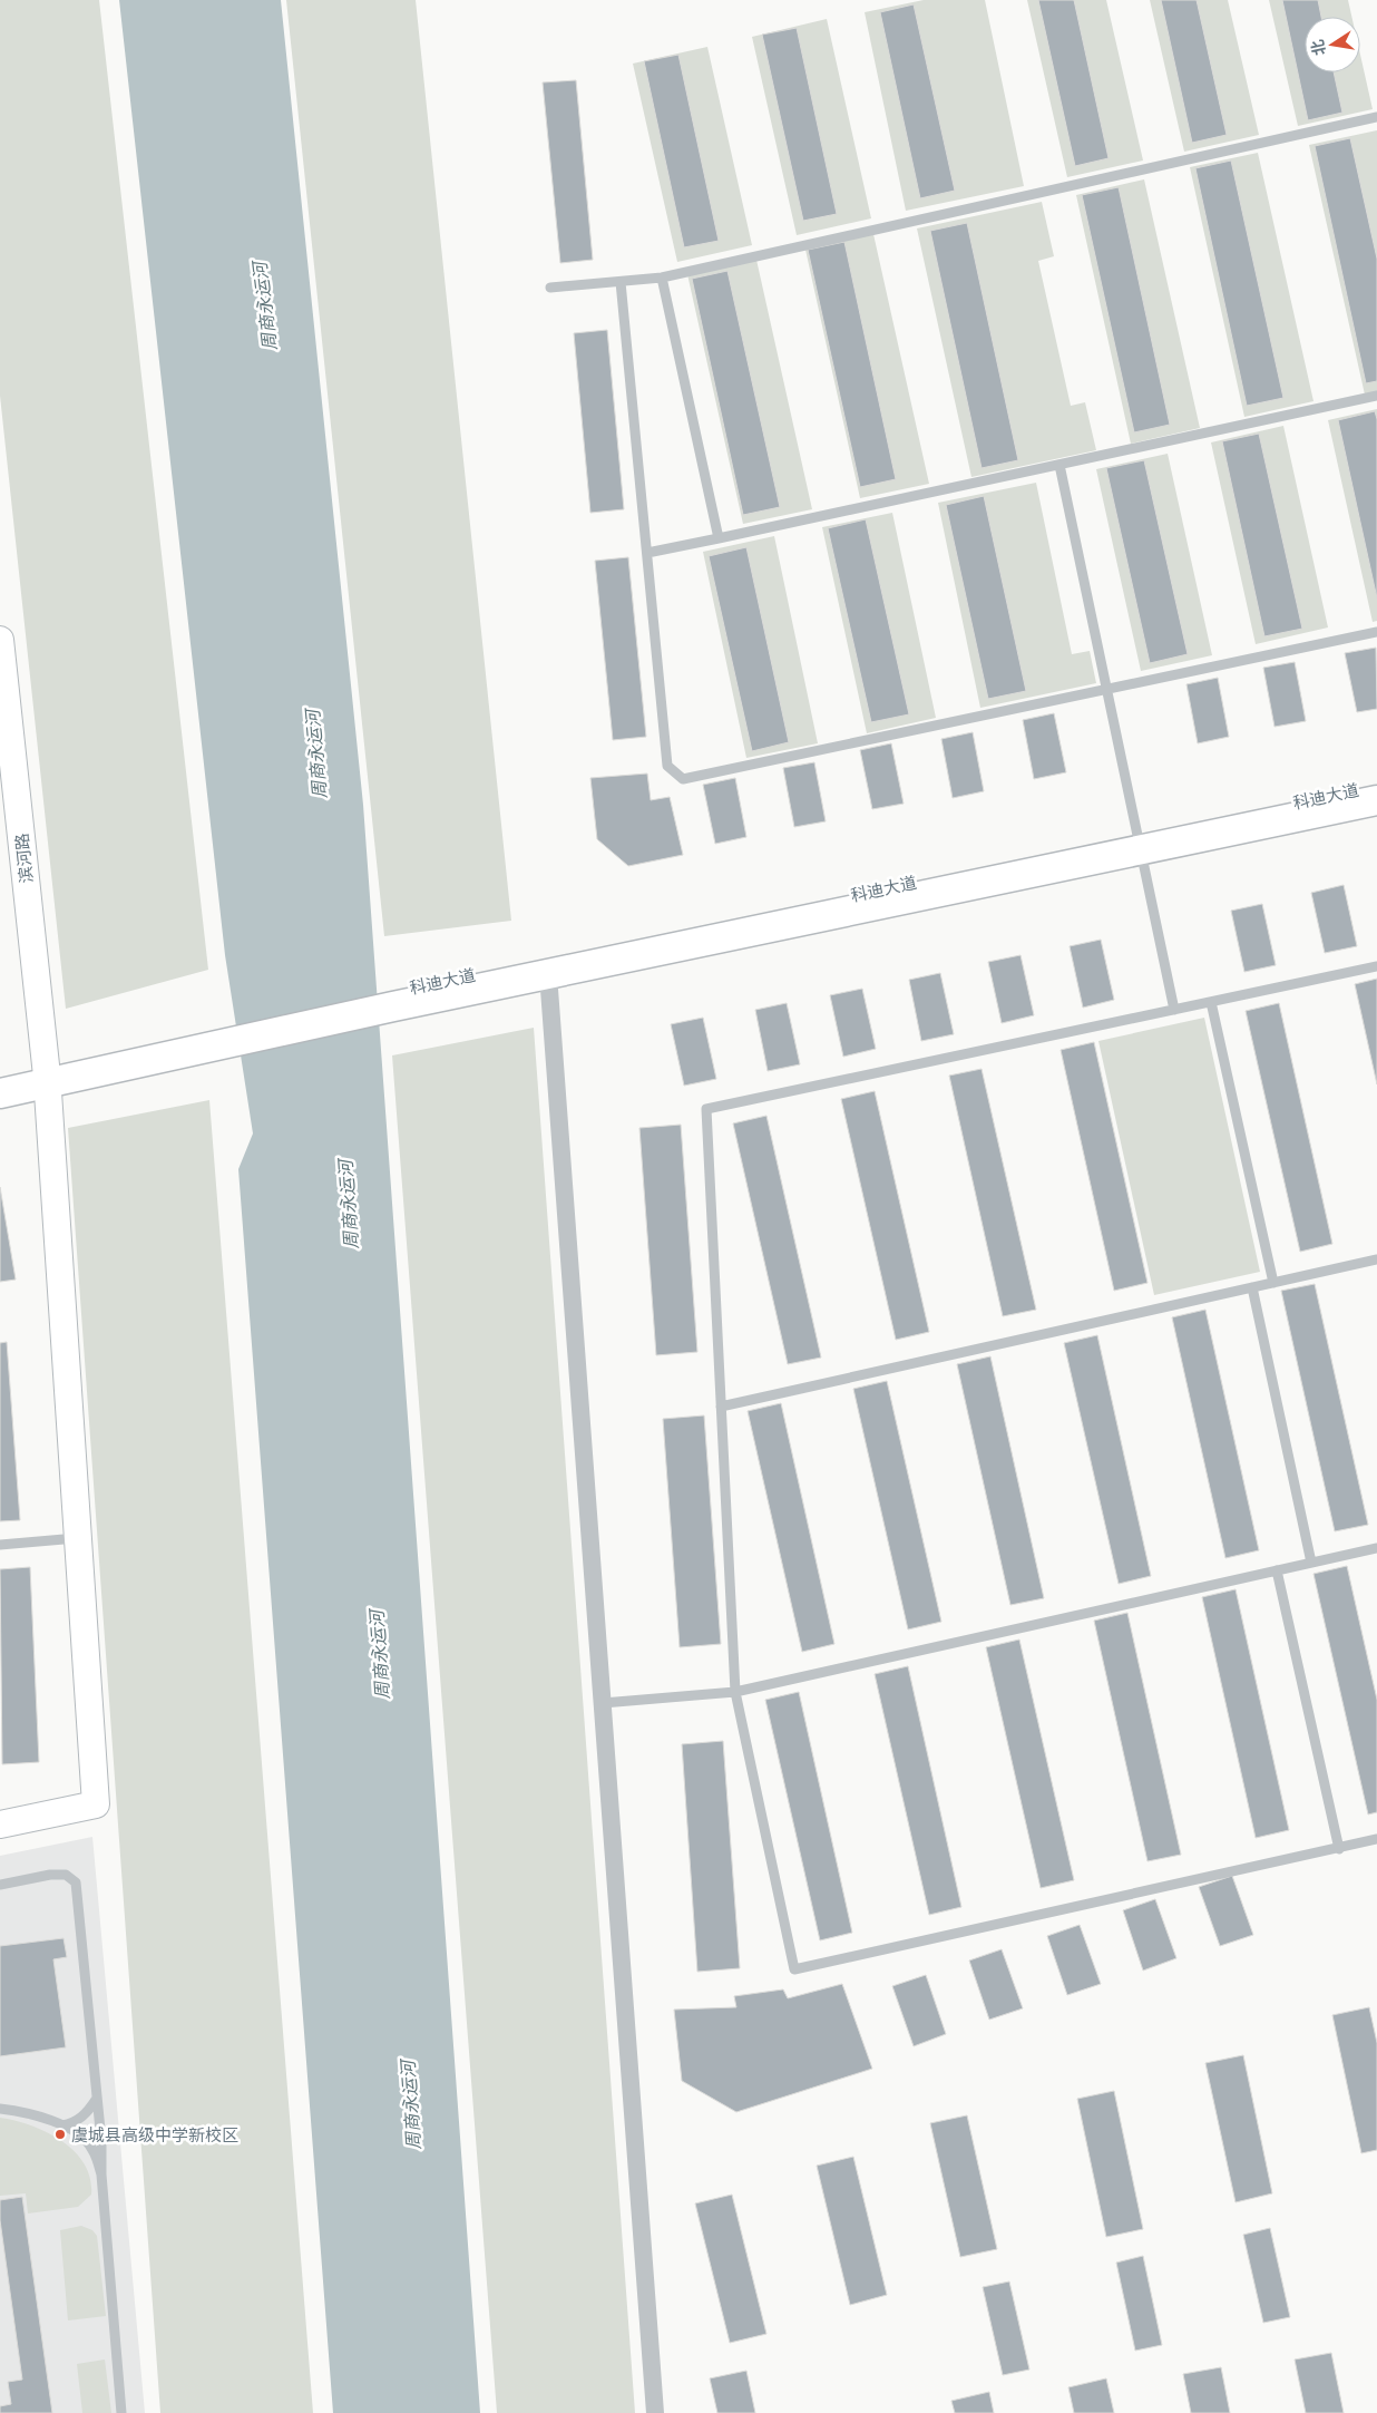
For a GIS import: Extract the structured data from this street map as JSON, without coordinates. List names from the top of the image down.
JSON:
{
  "streets": {
    "main road": ["科迪大道"],
    "street": ["滨河路"]
  },
  "water": ["周商永运河"],
  "places": ["虞城县高级中学新校区"],
  "north": "left"
}
